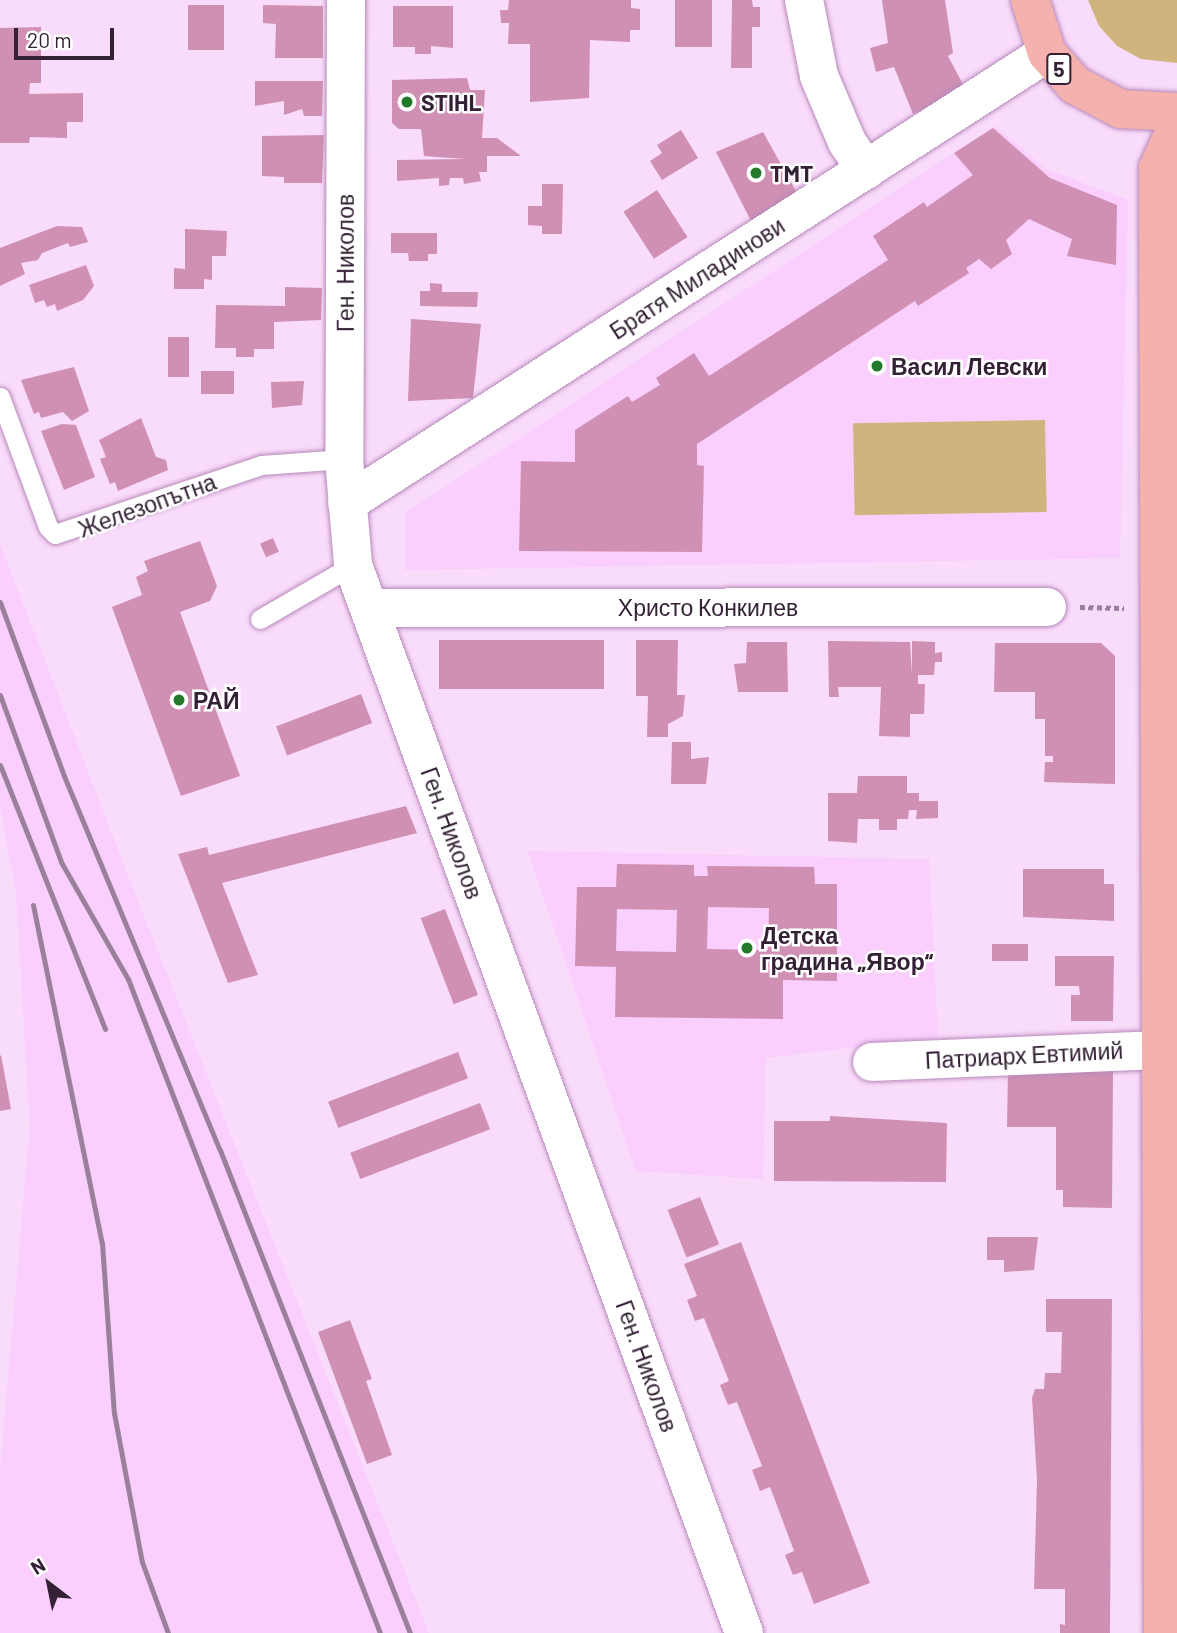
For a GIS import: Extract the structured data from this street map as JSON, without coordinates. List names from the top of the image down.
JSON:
{
  "streets": {
    "main road": ["5"],
    "street": [
      "Ген. Николов",
      "Братя Миладинови",
      "Христо Конкилев",
      "Патриарх Евтимий"
    ],
    "lane": ["Железопътна"]
  },
  "crossings": [
    ["5", "Братя Миладинови"],
    ["Ген. Николов", "Братя Миладинови"],
    ["Ген. Николов", "Железопътна"],
    ["Ген. Николов", "Христо Конкилев"]
  ],
  "places": [
    "STIHL",
    "TMT",
    "Васил Левски",
    "РАЙ",
    "Детска градина „Явор“"
  ],
  "scale_bar": "20 m",
  "north": "top left"
}
